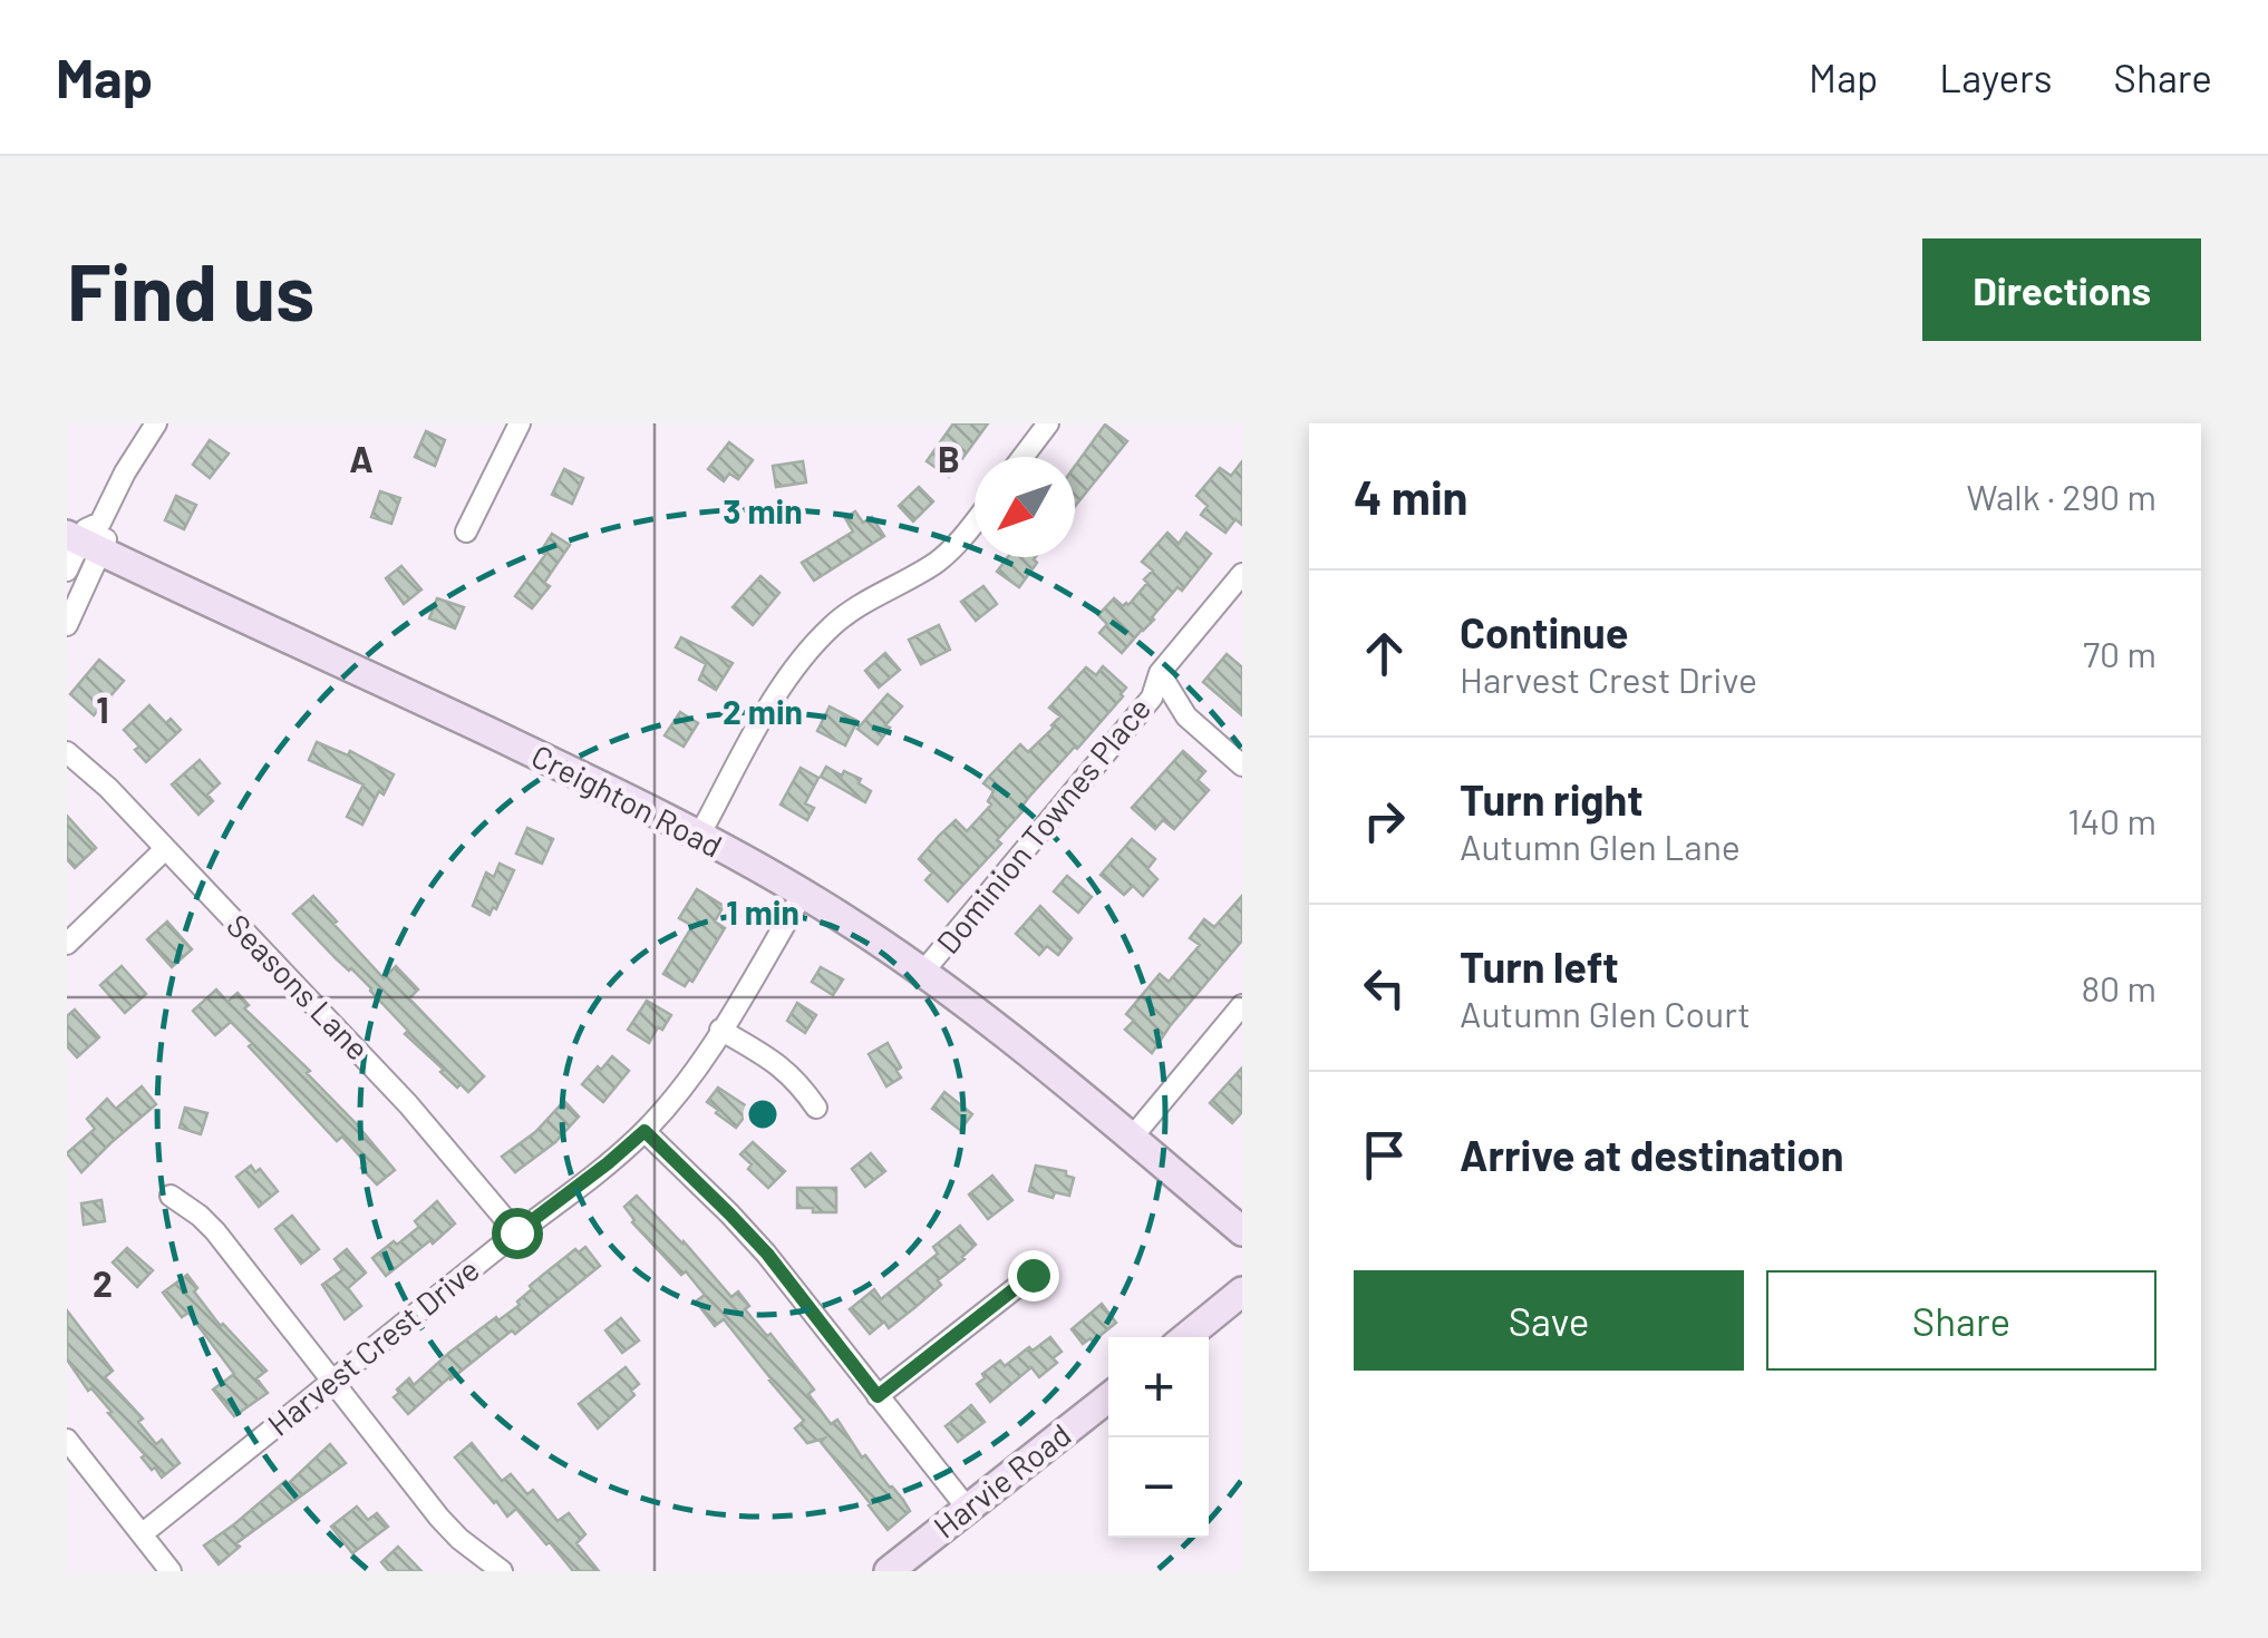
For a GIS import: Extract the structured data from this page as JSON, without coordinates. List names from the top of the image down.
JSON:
{
  "streets": {
    "main road": ["Creighton Road", "Harvie Road"],
    "street": ["Dominion Townes Place", "Seasons Lane", "Harvest Crest Drive"]
  },
  "crossings": [
    ["Creighton Road", "Dominion Townes Place"],
    ["Creighton Road", "Harvest Crest Drive"],
    ["Seasons Lane", "Harvest Crest Drive"]
  ],
  "north": "bottom left",
  "page": {
    "header": "Map",
    "nav": ["Map", "Layers", "Share"],
    "buttons": [
      "Directions",
      ["Save", "Share"]
    ],
    "title": "Find us",
    "heading": ["4 min", "Walk · 290 m"],
    "list": [
      ["Continue", "Harvest Crest Drive", "70 m"],
      ["Turn right", "Autumn Glen Lane", "140 m"],
      ["Turn left", "Autumn Glen Court", "80 m"],
      "Arrive at destination"
    ],
    "map_buttons": ["+", "−"]
  },
  "grid": {
    "columns": ["A", "B"],
    "rows": ["1", "2"]
  },
  "rings": ["3 min", "2 min", "1 min"]
}
